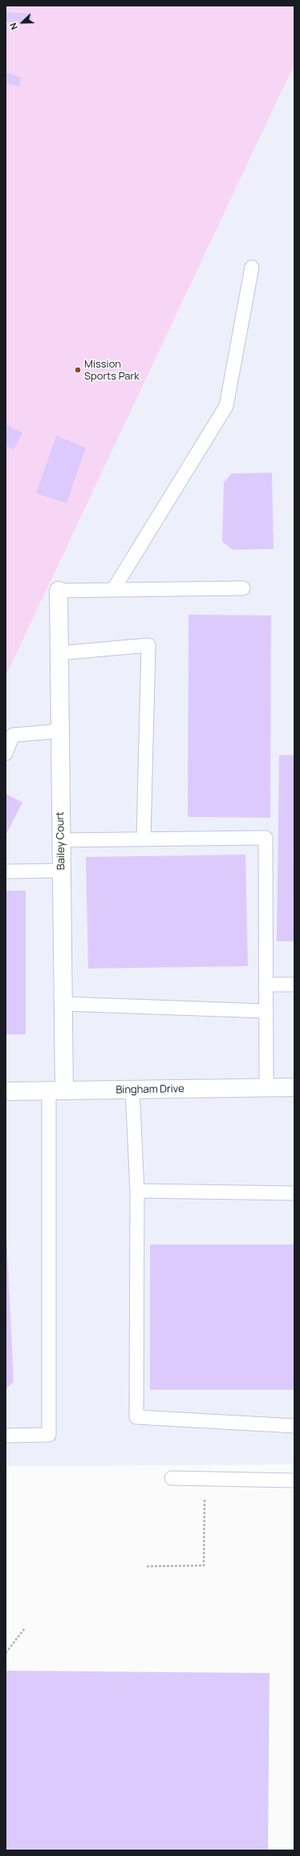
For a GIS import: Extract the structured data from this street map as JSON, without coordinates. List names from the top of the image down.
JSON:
{
  "streets": {
    "street": ["Bailey Court", "Bingham Drive"]
  },
  "crossings": [
    ["Bailey Court", "Bingham Drive"]
  ],
  "places": ["Mission Sports Park"],
  "north": "bottom left"
}
